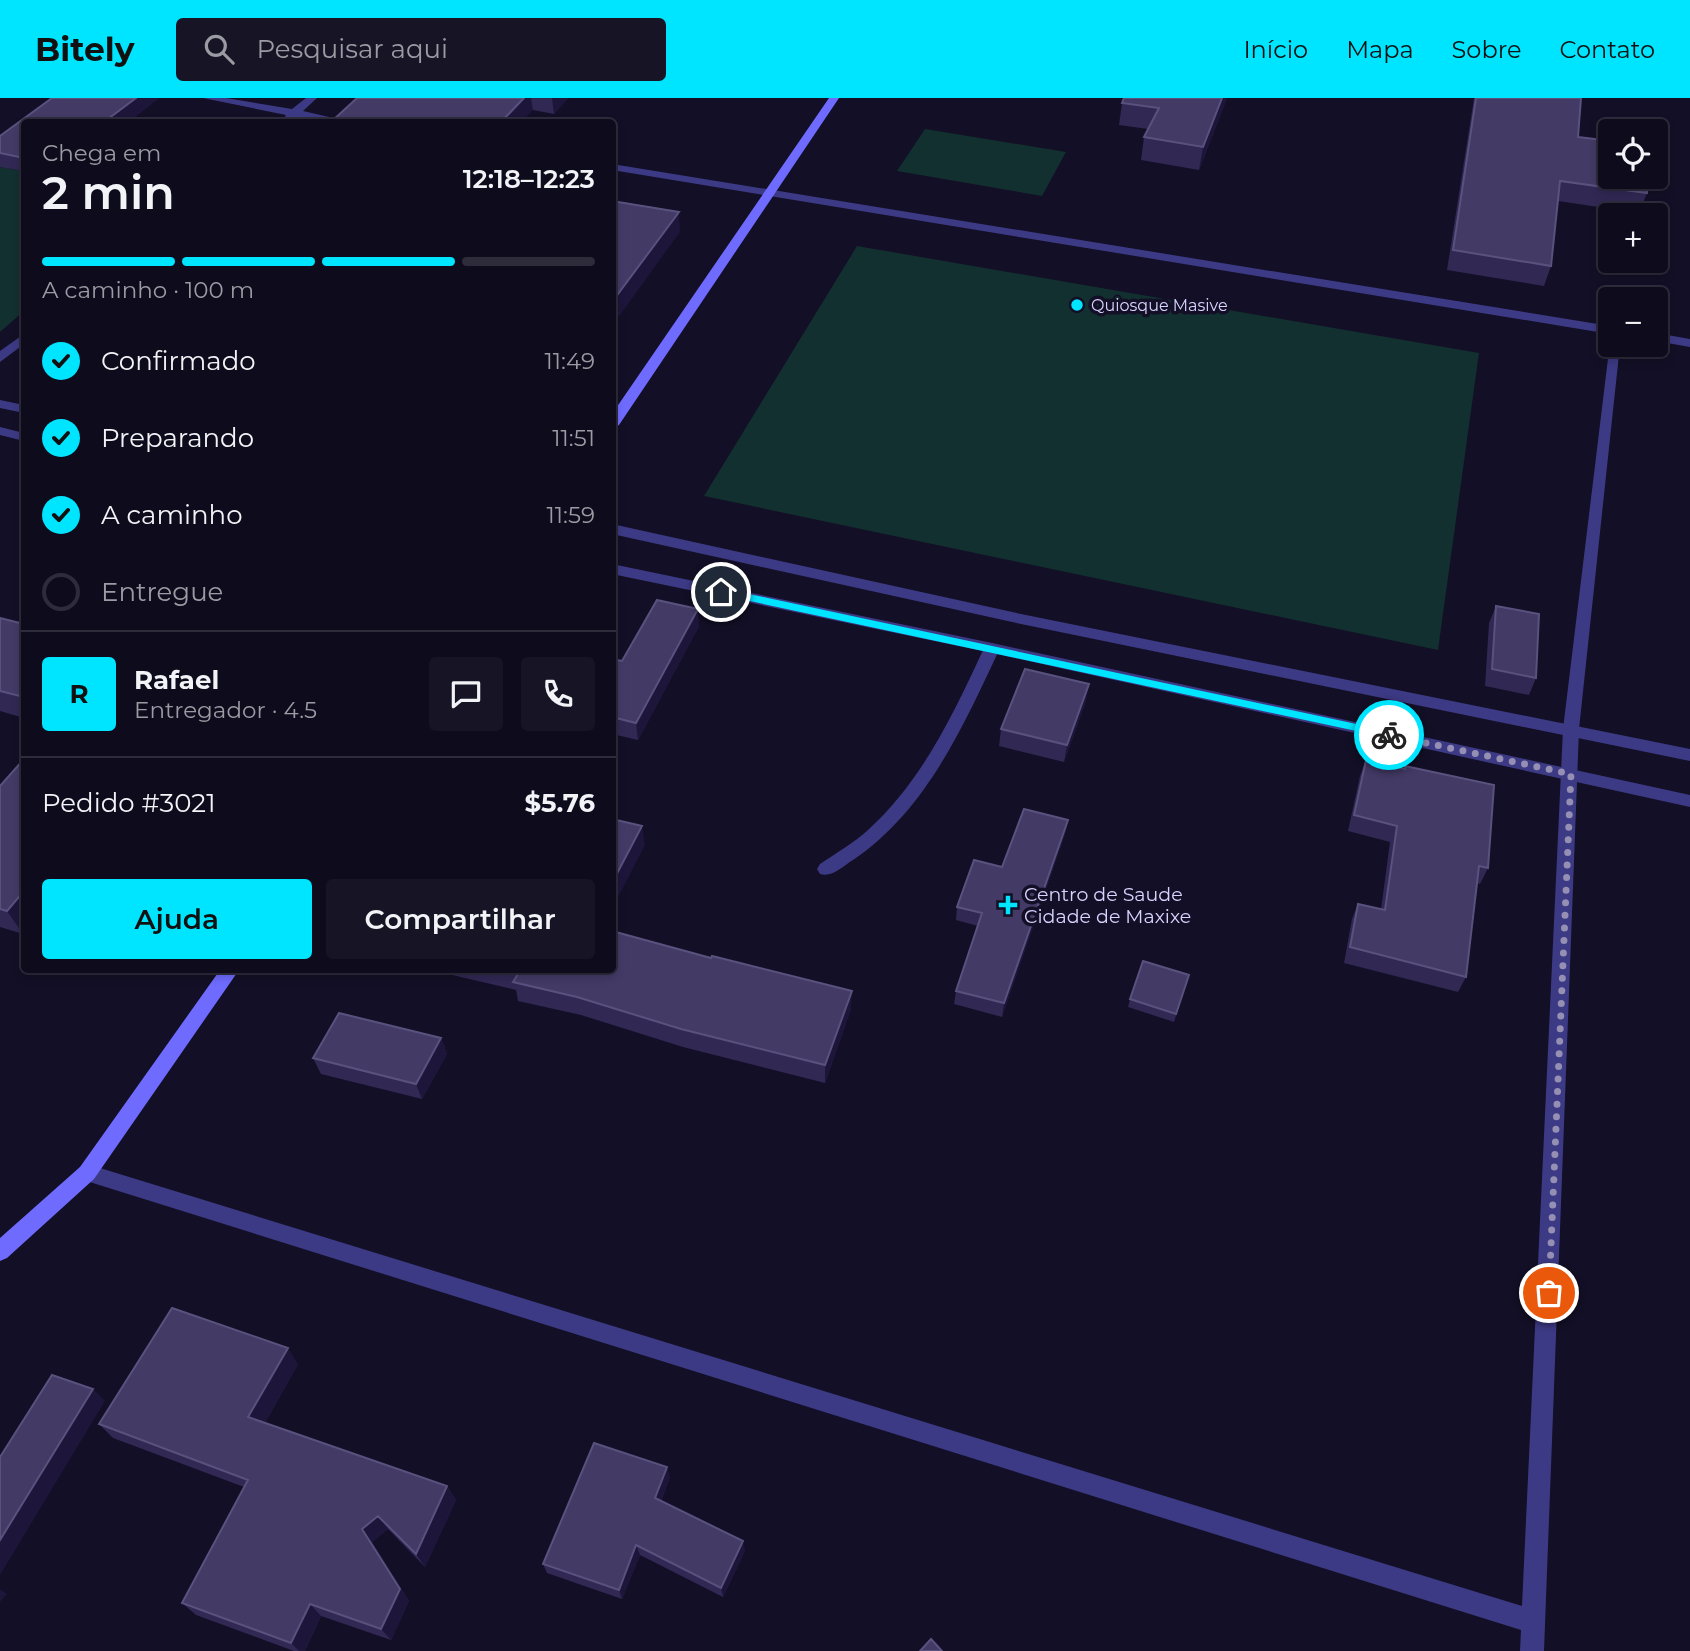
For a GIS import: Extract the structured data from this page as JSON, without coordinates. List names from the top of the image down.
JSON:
{
  "places": {
    "other": ["Quiosque Masive"],
    "health": ["Centro de Saude Cidade de Maxixe"]
  },
  "page": {
    "header": "Bitely",
    "search": "Pesquisar aqui",
    "nav": [
      "Início",
      "Mapa",
      "Sobre",
      "Contato"
    ],
    "map_buttons": ["+", "−"],
    "heading": ["2 min", "Chega em", "12:18–12:23"],
    "panel": [
      "Rafael",
      "Entregador · 4.5",
      "Pedido #3021",
      "$5.76"
    ],
    "bar": "A caminho · 100 m",
    "list": [
      ["Confirmado", "11:49"],
      ["Preparando", "11:51"],
      ["A caminho", "11:59"],
      "Entregue"
    ],
    "round": "R",
    "buttons": ["Ajuda", "Compartilhar"]
  }
}
